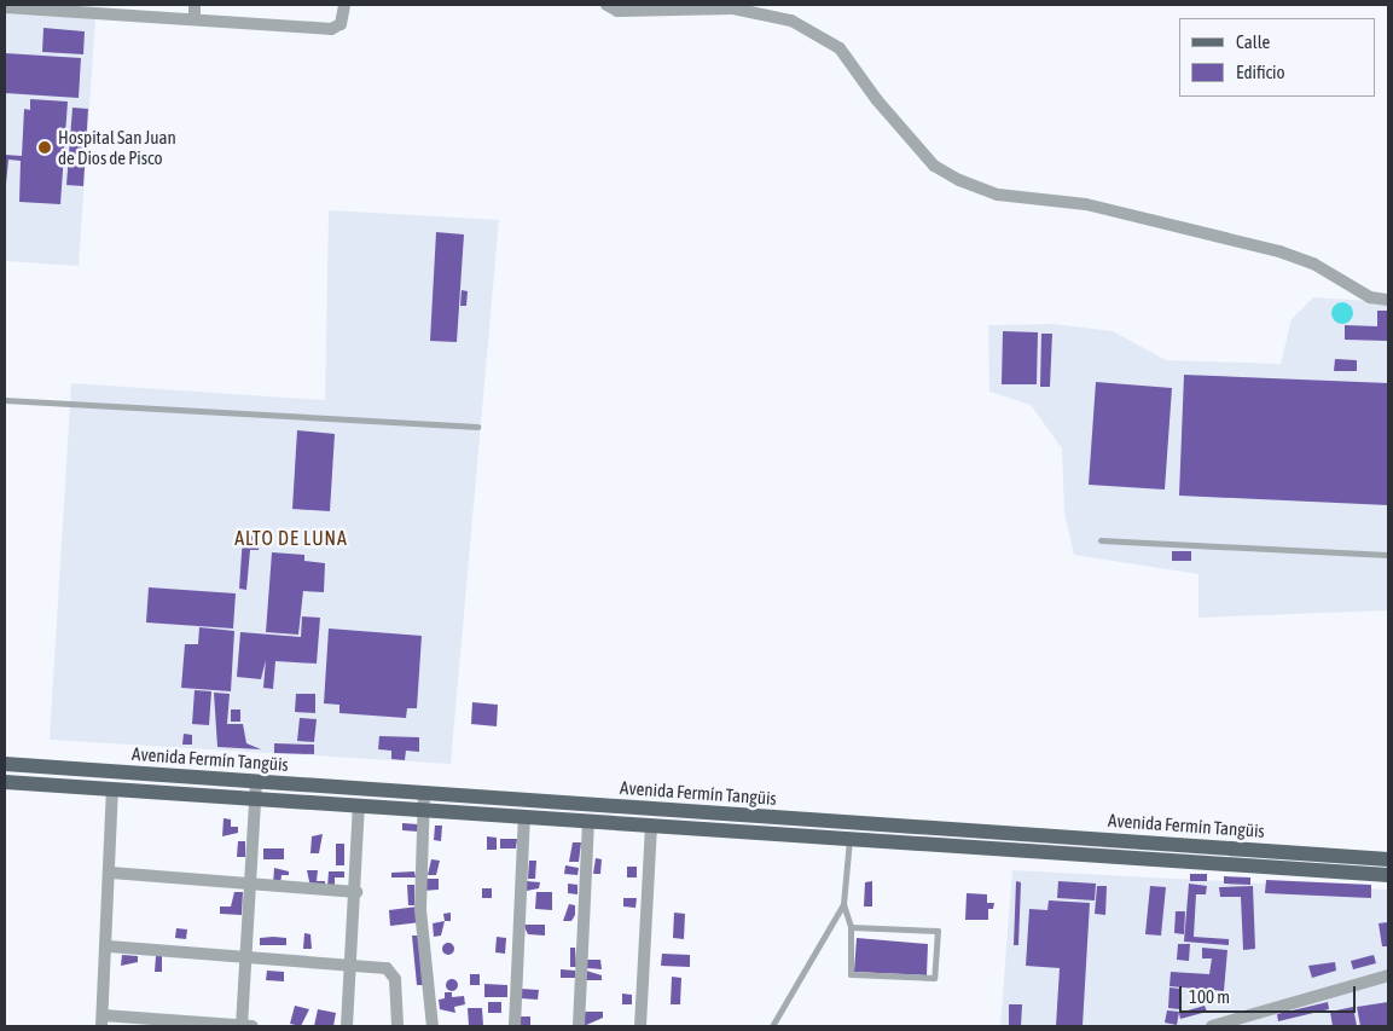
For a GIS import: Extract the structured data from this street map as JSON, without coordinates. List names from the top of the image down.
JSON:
{
  "streets": {
    "main road": ["Avenida Fermín Tangüis"]
  },
  "districts": ["ALTO DE LUNA"],
  "places": ["Hospital San Juan de Dios de Pisco"],
  "legend": ["Calle", "Edificio"],
  "scale_bar": "100 m"
}
